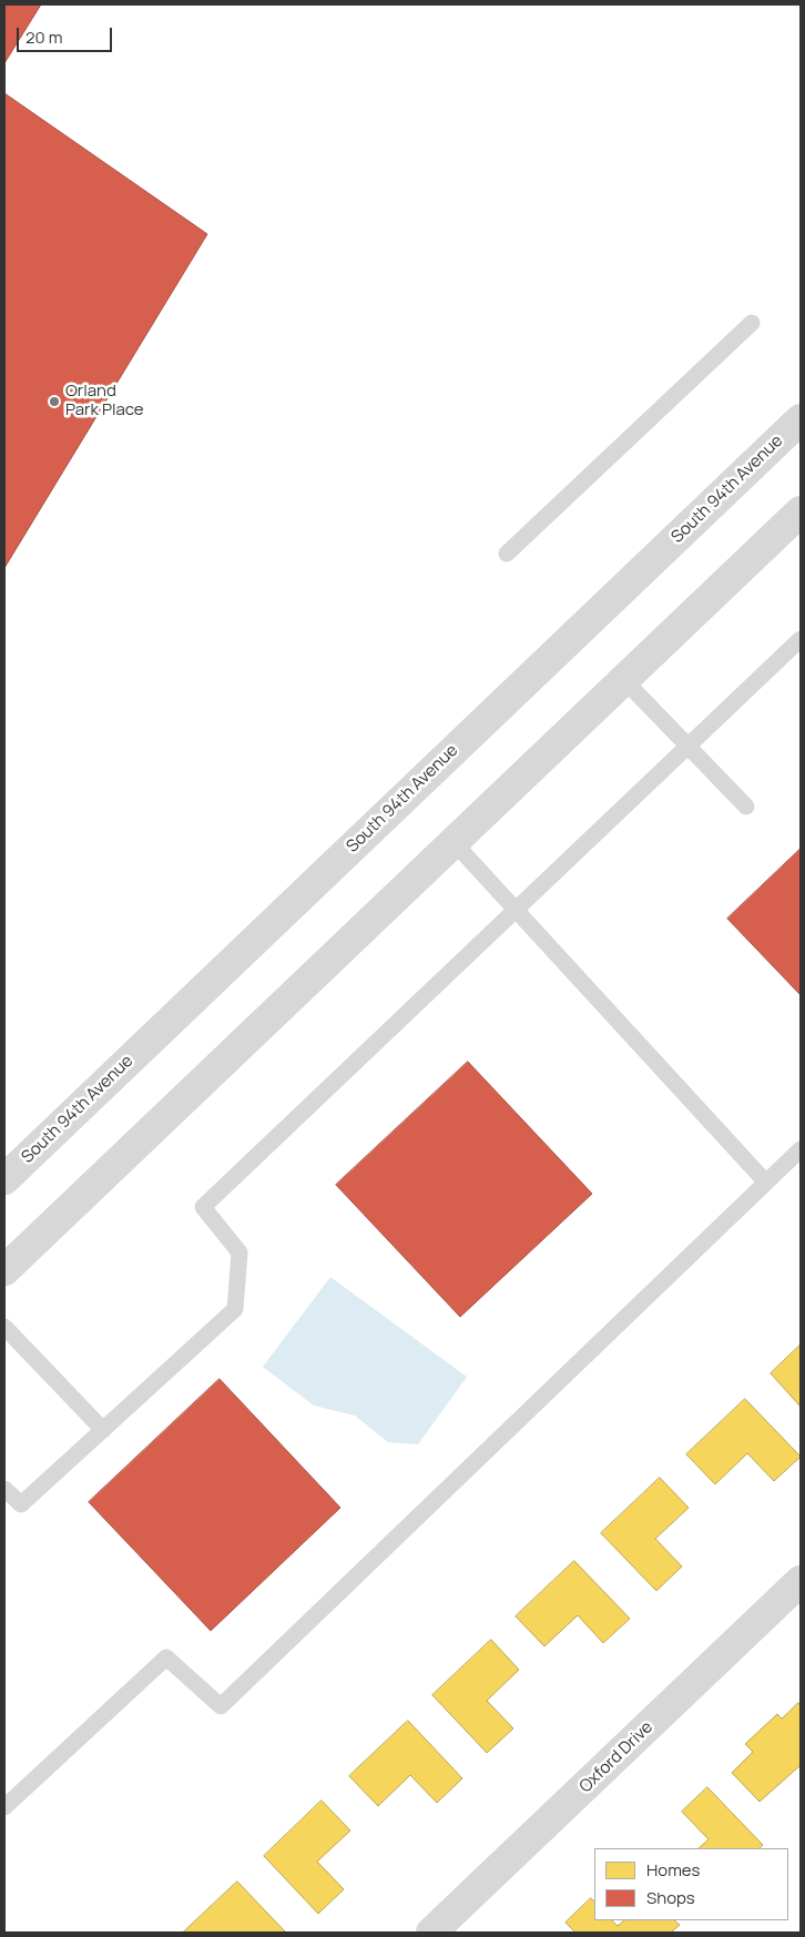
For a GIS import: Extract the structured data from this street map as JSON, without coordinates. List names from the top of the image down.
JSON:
{
  "streets": {
    "street": ["South 94th Avenue", "Oxford Drive"]
  },
  "places": ["Orland Park Place"],
  "legend": ["Homes", "Shops"],
  "scale_bar": "20 m"
}
